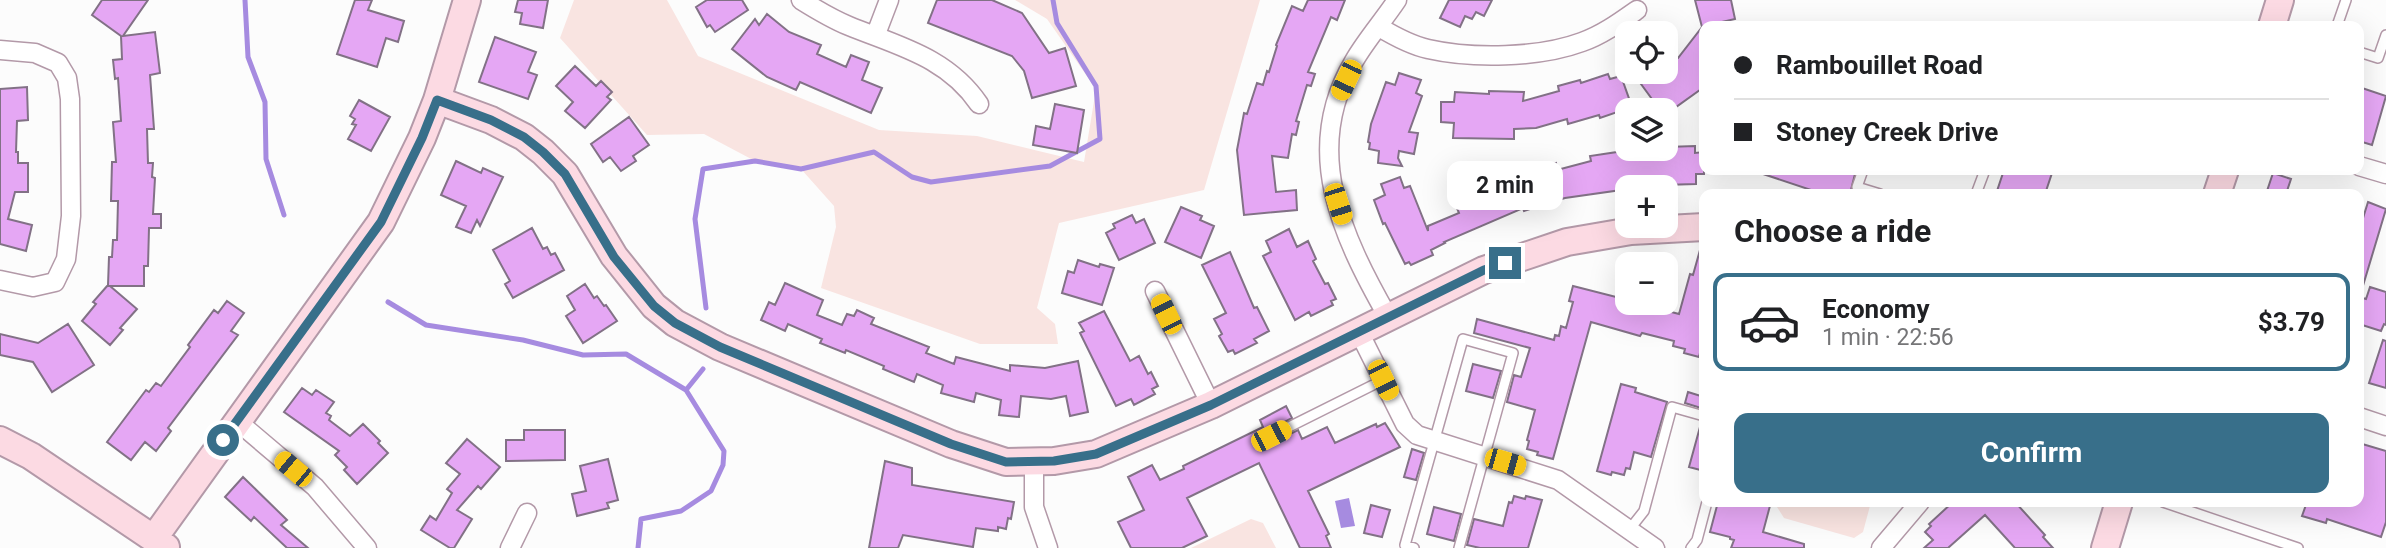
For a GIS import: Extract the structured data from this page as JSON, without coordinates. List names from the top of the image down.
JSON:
{
  "page": {
    "map_buttons": ["+", "−"],
    "banner": ["Rambouillet Road", "Stoney Creek Drive"],
    "bubble": "2 min",
    "heading": "Choose a ride",
    "list": [
      {
        "name": "Economy",
        "note": "1 min · 22:56",
        "value": "$3.79"
      }
    ],
    "buttons": "Confirm"
  }
}
